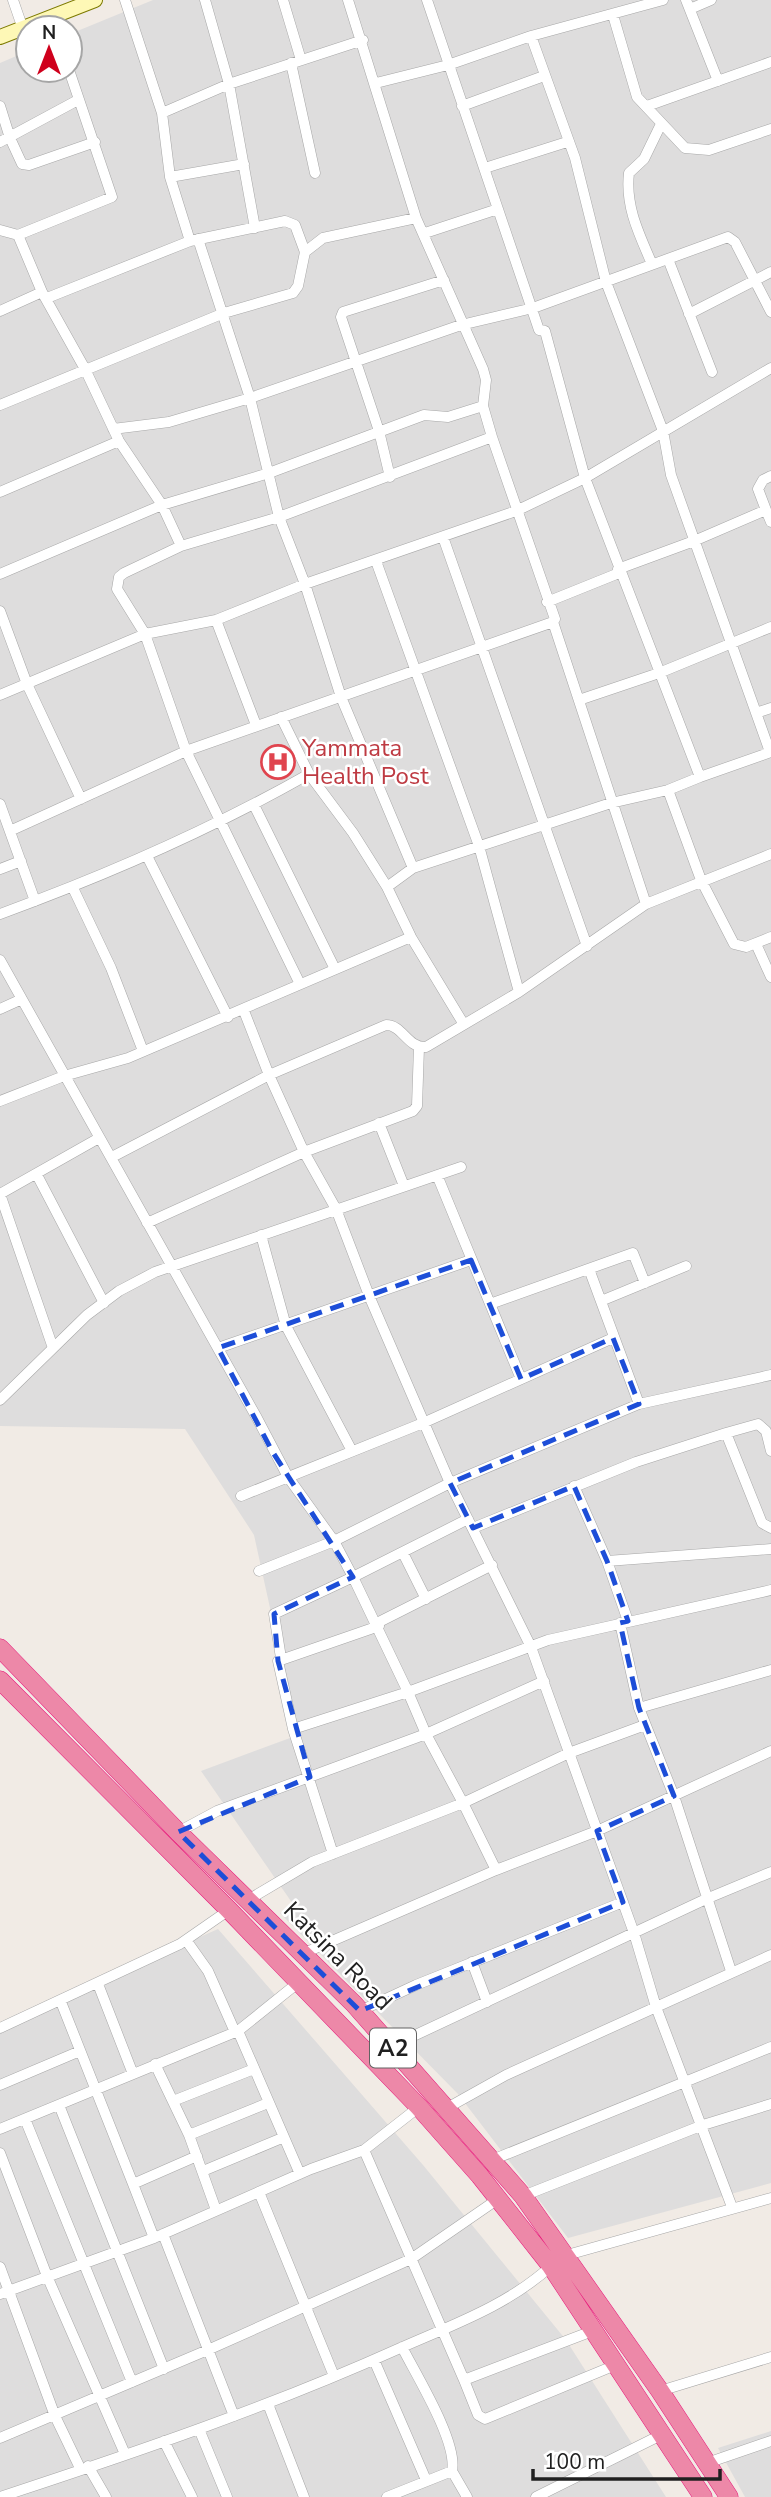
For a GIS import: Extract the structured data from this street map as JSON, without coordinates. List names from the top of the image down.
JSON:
{
  "streets": {
    "highway": ["Katsina Road", "A2"]
  },
  "places": {
    "hospital": ["Yammata Health Post"]
  },
  "scale_bar": "100 m",
  "north": "top"
}
